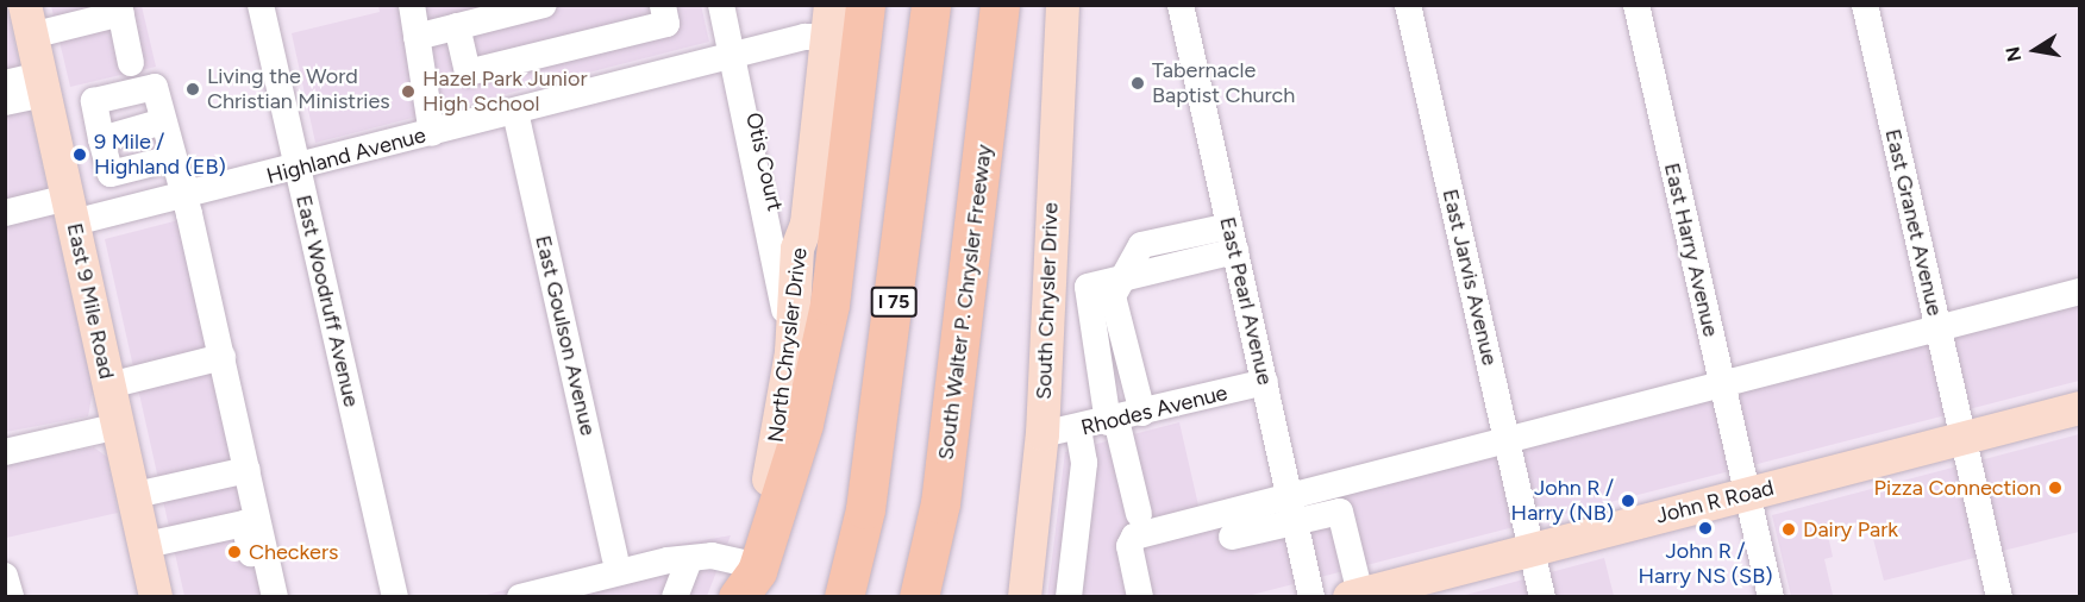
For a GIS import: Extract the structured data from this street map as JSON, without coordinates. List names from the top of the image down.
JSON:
{
  "streets": {
    "highway": ["I 75", "South Walter P. Chrysler Freeway"],
    "main road": [
      "East 9 Mile Road",
      "South Chrysler Drive",
      "North Chrysler Drive",
      "John R Road"
    ],
    "street": [
      "Highland Avenue",
      "Otis Court",
      "East Granet Avenue",
      "East Harry Avenue",
      "East Jarvis Avenue",
      "East Woodruff Avenue",
      "East Pearl Avenue",
      "East Goulson Avenue",
      "Rhodes Avenue"
    ]
  },
  "crossings": [
    ["Highland Avenue", "Otis Court"],
    ["Highland Avenue", "East 9 Mile Road"],
    ["Highland Avenue", "East Woodruff Avenue"],
    ["Highland Avenue", "East Goulson Avenue"],
    ["Highland Avenue", "North Chrysler Drive"],
    ["Otis Court", "North Chrysler Drive"],
    ["East Granet Avenue", "John R Road"],
    ["East Harry Avenue", "John R Road"],
    ["East Jarvis Avenue", "John R Road"],
    ["South Chrysler Drive", "Rhodes Avenue"],
    ["East Pearl Avenue", "Rhodes Avenue"]
  ],
  "places": [
    "Tabernacle Baptist Church",
    "Living the Word Christian Ministries",
    "Hazel Park Junior High School",
    "9 Mile / Highland (EB)",
    "Pizza Connection",
    "John R / Harry (NB)",
    "John R / Harry NS (SB)",
    "Dairy Park",
    "Checkers"
  ],
  "north": "left"
}
